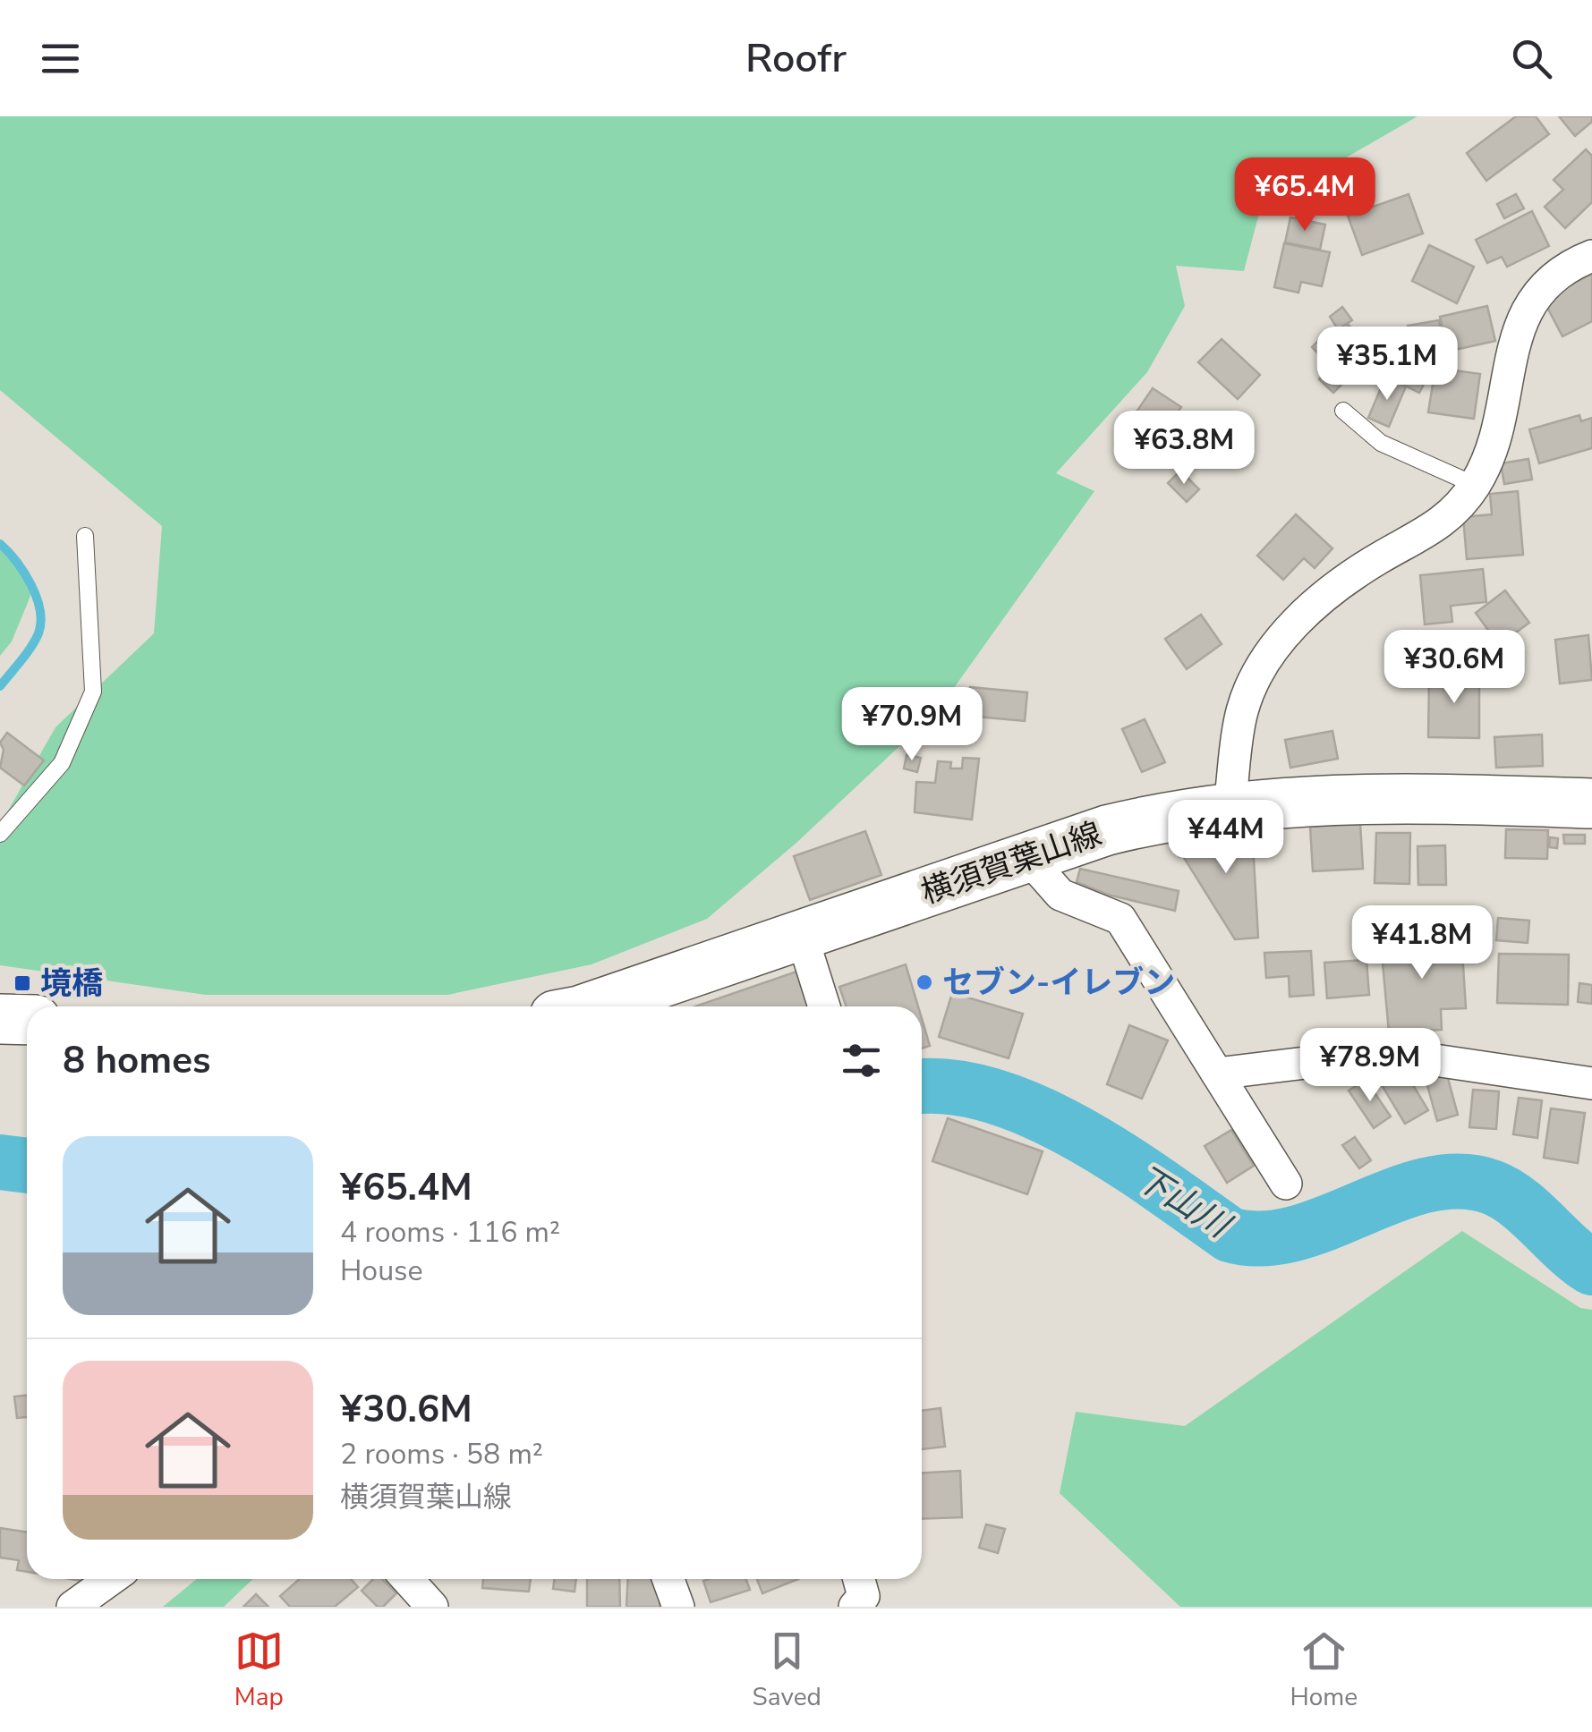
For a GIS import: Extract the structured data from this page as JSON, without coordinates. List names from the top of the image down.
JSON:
{
  "streets": {
    "main road": ["横須賀葉山線"]
  },
  "water": ["下山川"],
  "places": {
    "other": ["セブン-イレブン"],
    "transit": ["境橋"]
  },
  "page": {
    "header": "Roofr",
    "price": [
      "¥65.4M",
      "¥35.1M",
      "¥63.8M",
      "¥30.6M",
      "¥70.9M",
      "¥44M",
      "¥41.8M",
      "¥78.9M"
    ],
    "heading": "8 homes",
    "list": [
      {
        "name": "¥65.4M",
        "note": "4 rooms · 116 m² · House"
      },
      {
        "name": "¥30.6M",
        "note": "2 rooms · 58 m² · 横須賀葉山線"
      }
    ],
    "tabs": ["Map", "Saved", "Home"]
  }
}
